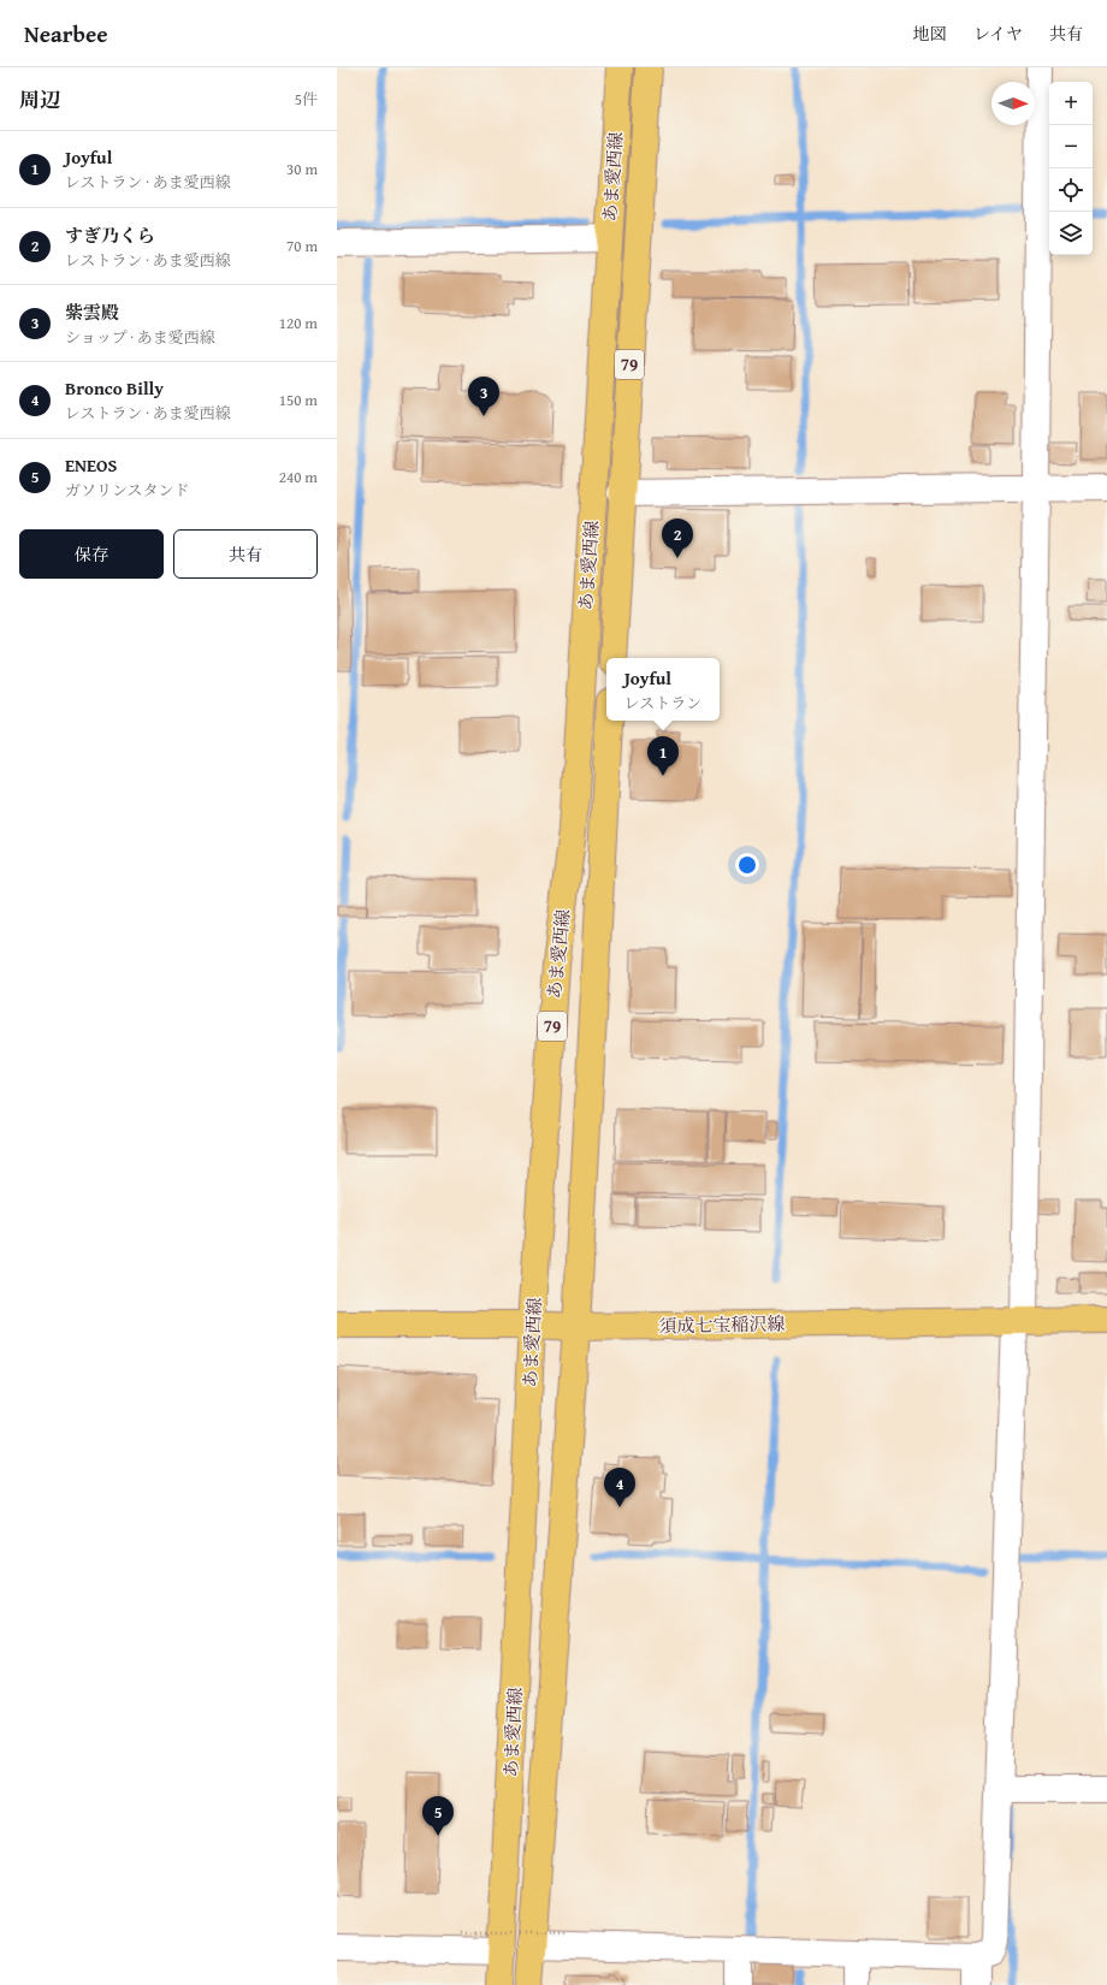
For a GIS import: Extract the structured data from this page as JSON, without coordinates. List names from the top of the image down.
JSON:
{
  "streets": {
    "main road": ["あま愛西線", "79", "須成七宝稲沢線"]
  },
  "crossings": [
    ["あま愛西線", "須成七宝稲沢線"]
  ],
  "north": "right",
  "page": {
    "header": "Nearbee",
    "nav": ["地図", "レイヤ", "共有"],
    "heading": ["周辺", "5件"],
    "map_buttons": ["+", "−"],
    "list": [
      {
        "mark": "1",
        "name": "Joyful",
        "note": "レストラン · あま愛西線",
        "value": "30 m"
      },
      {
        "mark": "2",
        "name": "すぎ乃くら",
        "note": "レストラン · あま愛西線",
        "value": "70 m"
      },
      {
        "mark": "3",
        "name": "紫雲殿",
        "note": "ショップ · あま愛西線",
        "value": "120 m"
      },
      {
        "mark": "4",
        "name": "Bronco Billy",
        "note": "レストラン · あま愛西線",
        "value": "150 m"
      },
      {
        "mark": "5",
        "name": "ENEOS",
        "note": "ガソリンスタンド",
        "value": "240 m"
      }
    ],
    "pins": [
      "3",
      "2",
      "1",
      "4",
      "5"
    ],
    "buttons": ["保存", "共有"],
    "popup": ["Joyful", "レストラン"]
  }
}
